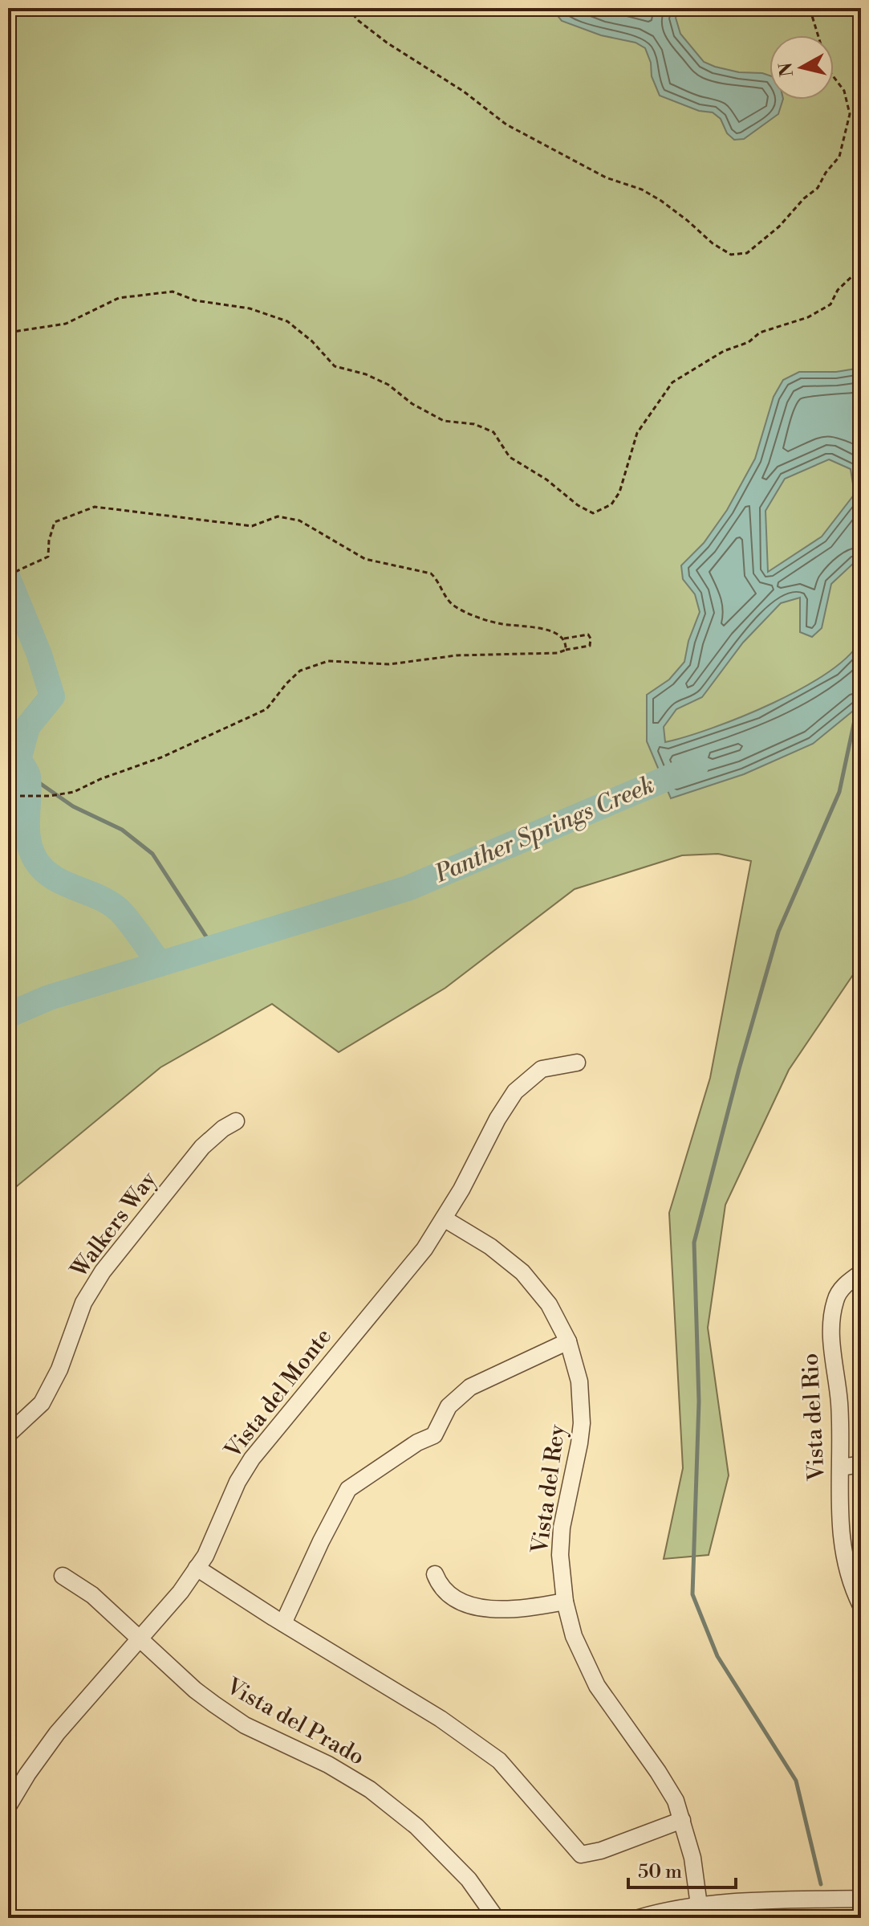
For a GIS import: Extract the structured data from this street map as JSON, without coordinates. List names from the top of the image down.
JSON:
{
  "streets": {
    "street": [
      "Walkers Way",
      "Vista del Monte",
      "Vista del Rio",
      "Vista del Rey",
      "Vista del Prado"
    ]
  },
  "crossings": [
    ["Vista del Monte", "Vista del Rey"],
    ["Vista del Monte", "Vista del Prado"]
  ],
  "water": ["Panther Springs Creek"],
  "scale_bar": "50 m",
  "north": "left"
}
